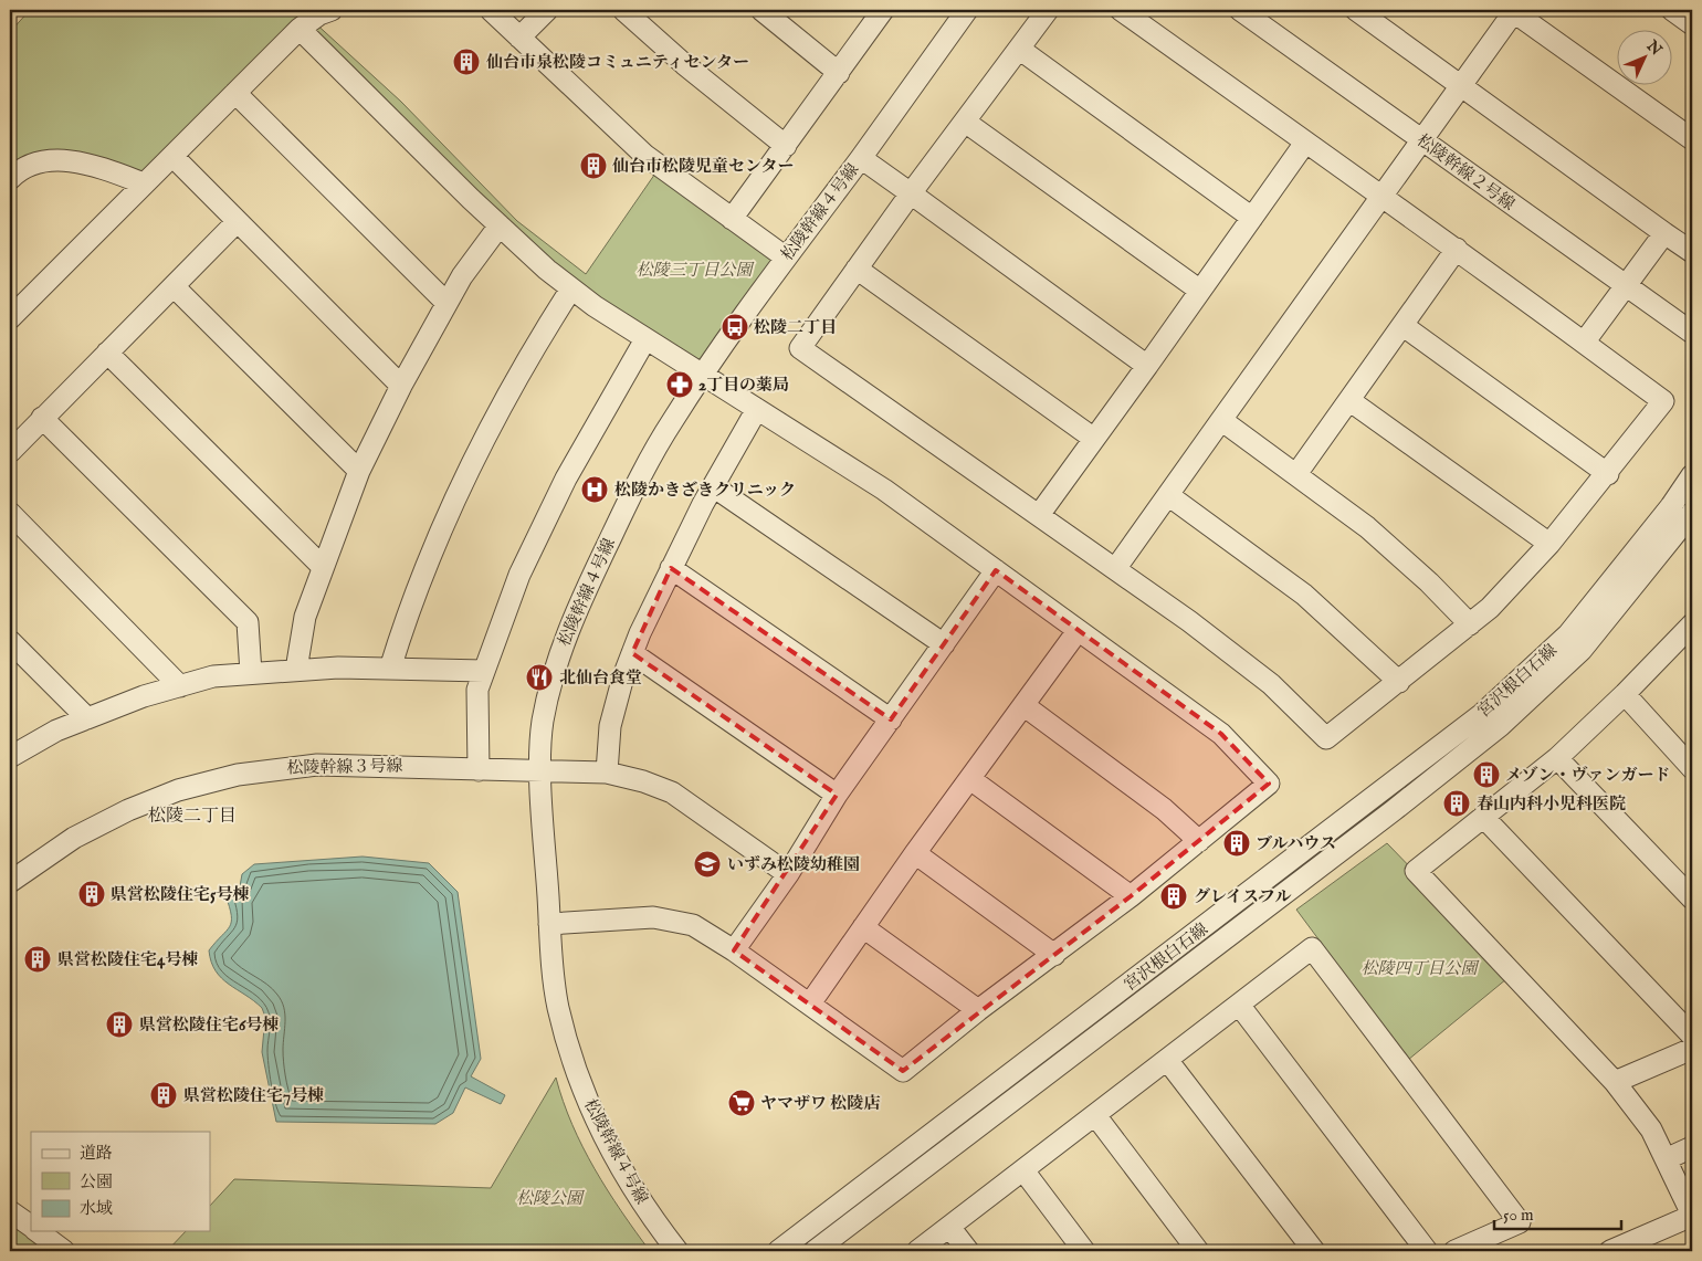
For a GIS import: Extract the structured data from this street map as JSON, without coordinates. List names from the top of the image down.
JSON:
{
  "streets": {
    "street": [
      "松陵幹線２号線",
      "松陵幹線４号線",
      "宮沢根白石線",
      "松陵幹線３号線"
    ]
  },
  "crossings": [
    ["松陵幹線４号線", "松陵幹線３号線"]
  ],
  "districts": ["松陵二丁目"],
  "parks": ["松陵三丁目公園", "松陵四丁目公園", "松陵公園"],
  "places": {
    "building": [
      "仙台市泉松陵コミュニティセンター",
      "仙台市松陵児童センター",
      "メゾン・ヴァンガード",
      "春山内科小児科医院",
      "ブルハウス",
      "県営松陵住宅5号棟",
      "グレイスフル",
      "県営松陵住宅4号棟",
      "県営松陵住宅6号棟",
      "県営松陵住宅7号棟"
    ],
    "bus stop": ["松陵二丁目"],
    "pharmacy": ["2丁目の薬局"],
    "hospital": ["松陵かきざきクリニック"],
    "restaurant": ["北仙台食堂"],
    "school or university": ["いずみ松陵幼稚園"],
    "supermarket": ["ヤマザワ 松陵店"]
  },
  "legend": ["道路", "公園", "水域"],
  "scale_bar": "50 m",
  "north": "top right"
}
